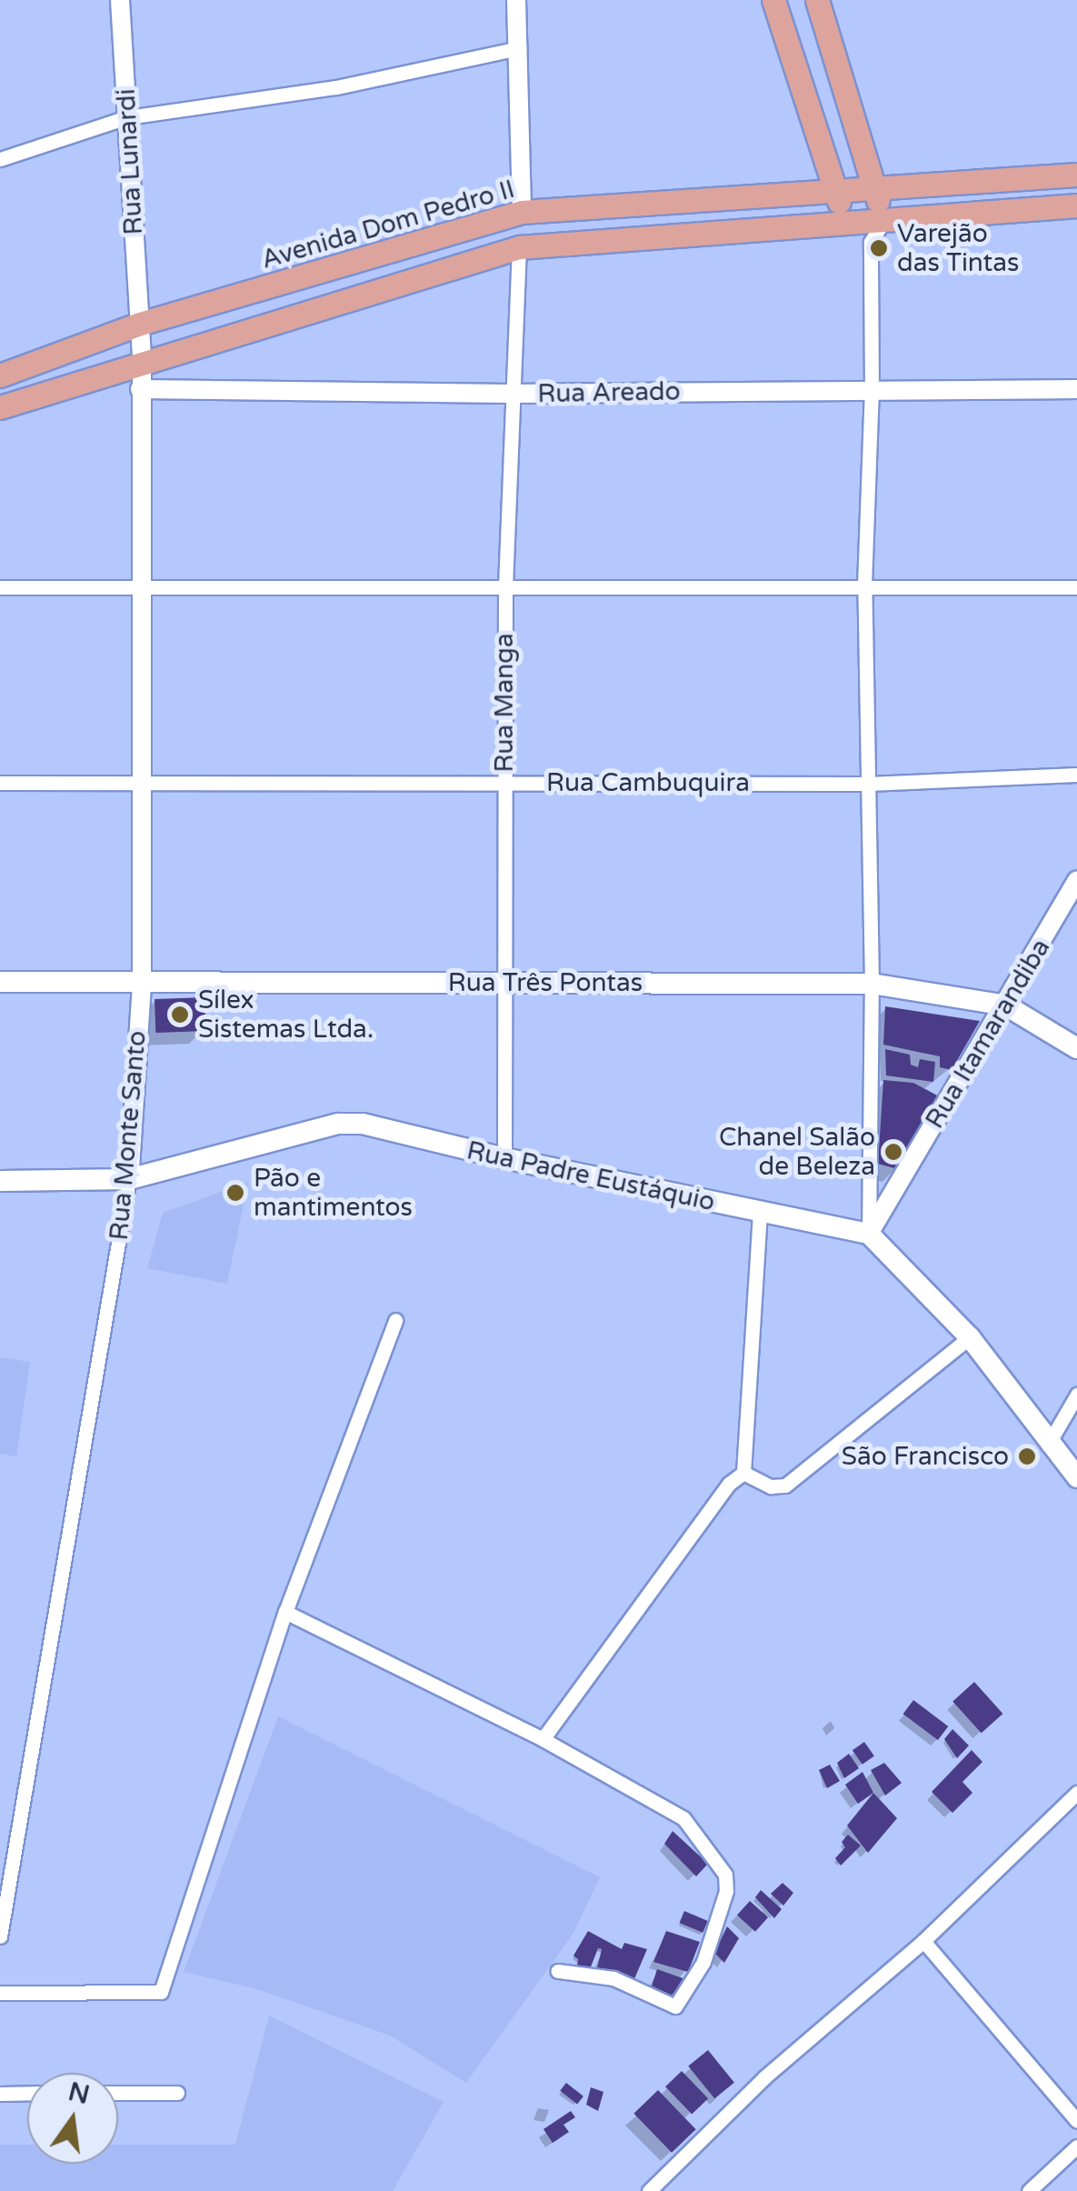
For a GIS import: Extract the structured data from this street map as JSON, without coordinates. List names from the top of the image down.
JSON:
{
  "streets": {
    "main road": ["Avenida Dom Pedro II", "Rua Três Pontas", "Rua Padre Eustáquio"],
    "street": [
      "Rua Lunardi",
      "Rua Areado",
      "Rua Manga",
      "Rua Cambuquira",
      "Rua Itamarandiba",
      "Rua Monte Santo"
    ]
  },
  "crossings": [
    ["Rua Lunardi", "Avenida Dom Pedro II"],
    ["Rua Lunardi", "Rua Monte Santo"],
    ["Avenida Dom Pedro II", "Rua Monte Santo"],
    ["Rua Areado", "Rua Manga"],
    ["Rua Areado", "Rua Monte Santo"],
    ["Rua Manga", "Rua Cambuquira"],
    ["Rua Manga", "Rua Três Pontas"],
    ["Rua Manga", "Rua Padre Eustáquio"],
    ["Rua Cambuquira", "Rua Monte Santo"],
    ["Rua Três Pontas", "Rua Itamarandiba"],
    ["Rua Três Pontas", "Rua Monte Santo"],
    ["Rua Itamarandiba", "Rua Padre Eustáquio"],
    ["Rua Monte Santo", "Rua Padre Eustáquio"]
  ],
  "places": [
    "Varejão das Tintas",
    "Sílex Sistemas Ltda.",
    "Chanel Salão de Beleza",
    "Pão e mantimentos",
    "São Francisco"
  ],
  "north": "top"
}
